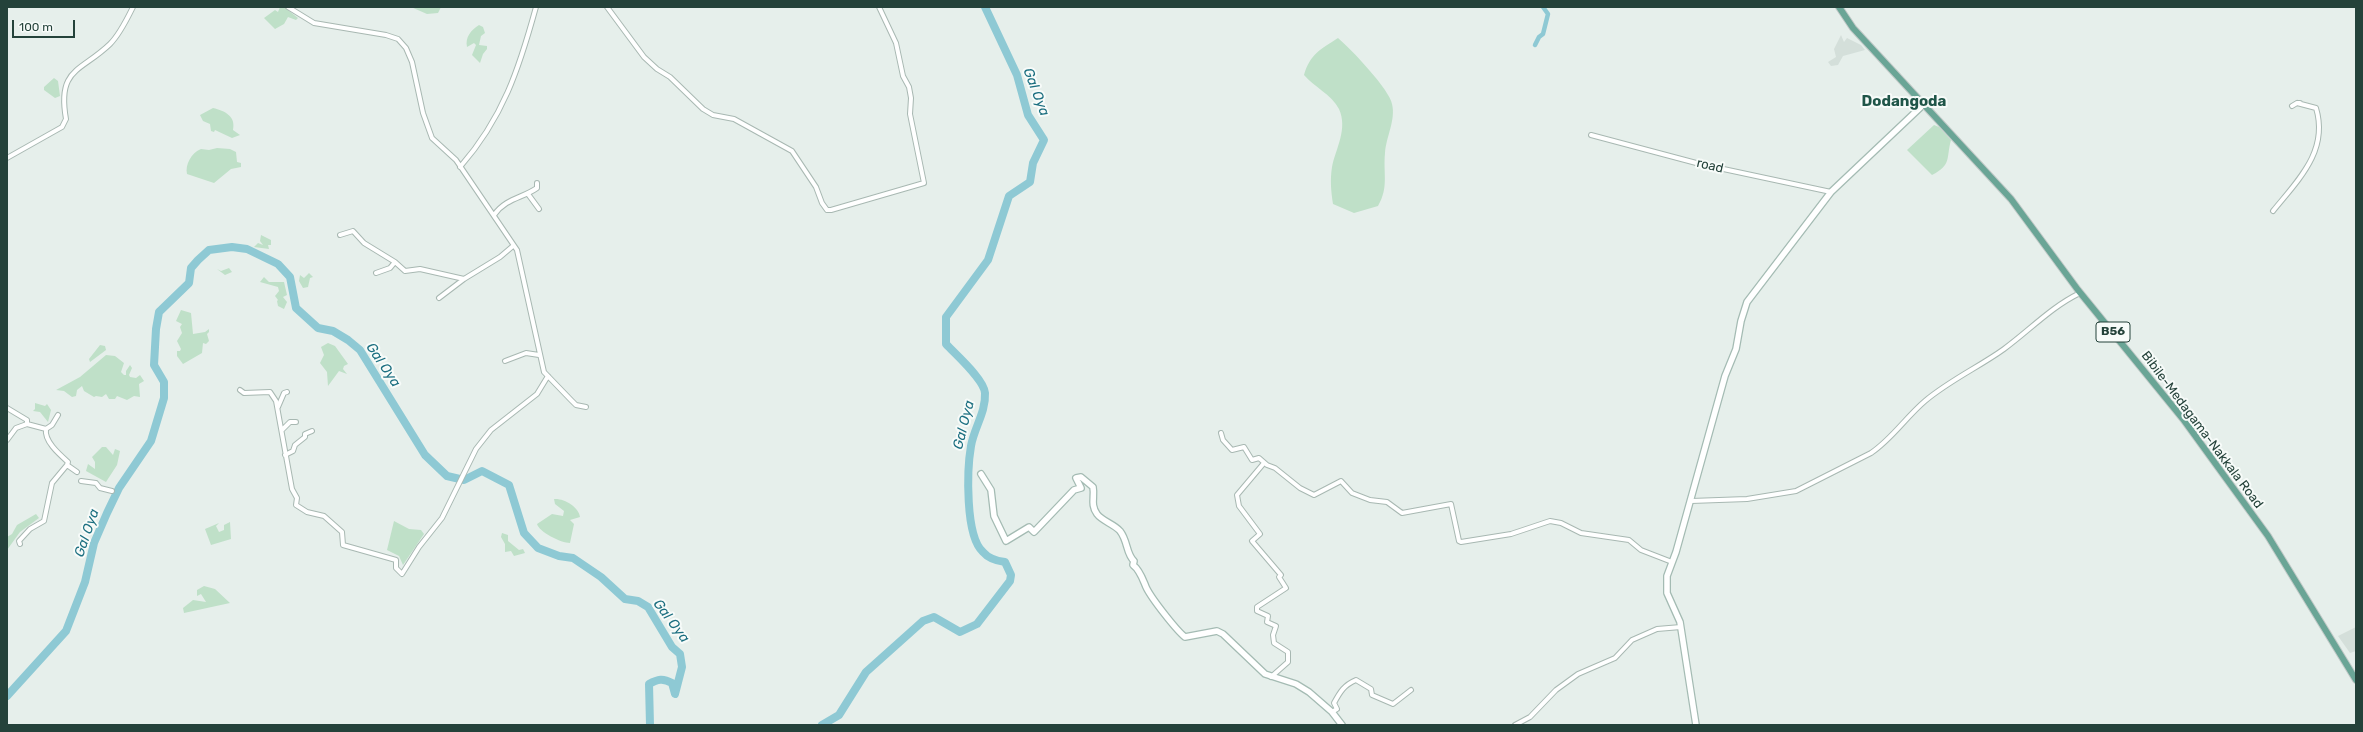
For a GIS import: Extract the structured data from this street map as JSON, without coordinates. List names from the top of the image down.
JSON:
{
  "streets": {
    "main road": ["B56", "Bibile-Medagama-Nakkala Road"],
    "street": ["road"]
  },
  "districts": ["Dodangoda"],
  "water": ["Gal Oya"],
  "scale_bar": "100 m"
}
